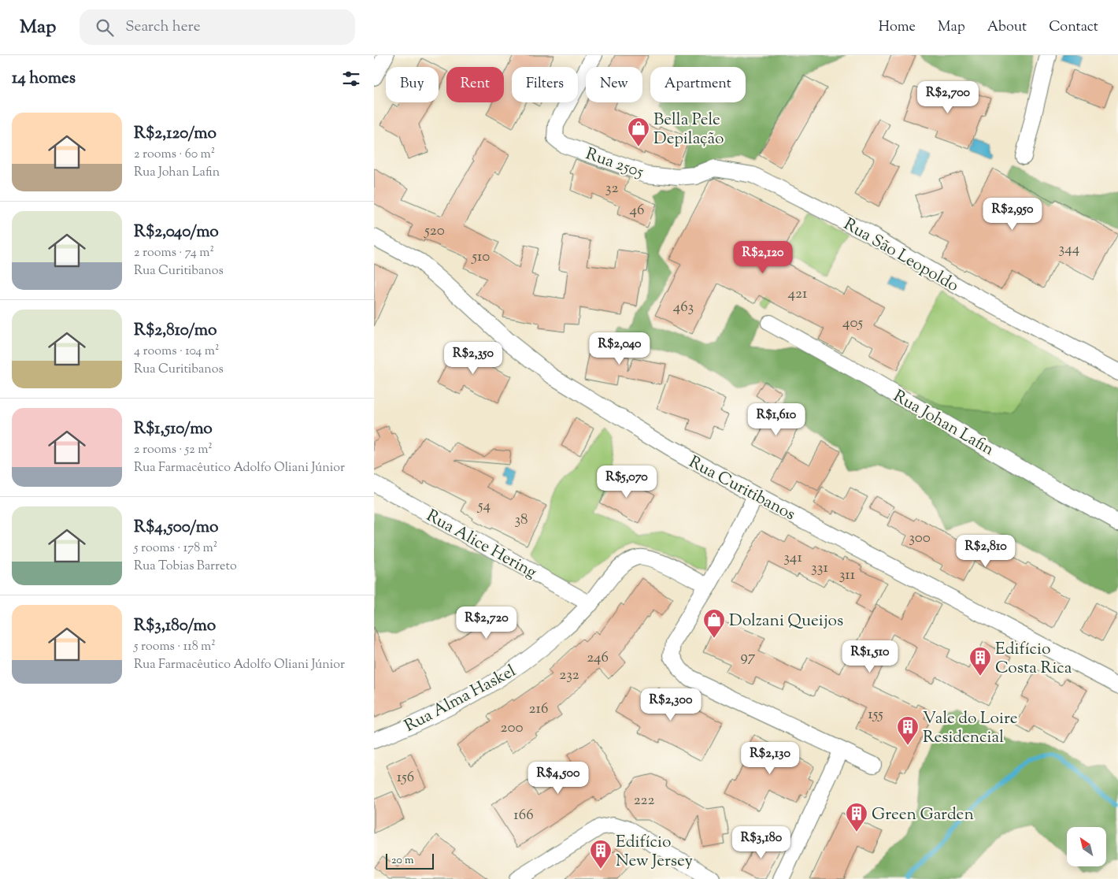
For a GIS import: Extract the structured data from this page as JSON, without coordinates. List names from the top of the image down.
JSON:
{
  "streets": {
    "street": [
      "Rua 2505",
      "Rua São Leopoldo",
      "Rua Johan Lafin",
      "Rua Curitibanos",
      "Rua Alice Hering",
      "Rua Alma Haskel"
    ]
  },
  "crossings": [
    ["Rua 2505", "Rua São Leopoldo"],
    ["Rua Alice Hering", "Rua Alma Haskel"]
  ],
  "places": {
    "shop": ["Bella Pele Depilação", "Dolzani Queijos"],
    "building": [
      "Edifício Costa Rica",
      "Vale do Loire Residencial",
      "Green Garden",
      "Edifício New Jersey"
    ]
  },
  "house_numbers": [
    "32",
    "46",
    "520",
    "344",
    "510",
    "421",
    "463",
    "405",
    "54",
    "38",
    "300",
    "341",
    "331",
    "311",
    "97",
    "246",
    "232",
    "216",
    "155",
    "200",
    "156",
    "222",
    "166"
  ],
  "scale_bar": "20 m",
  "north": "top left",
  "page": {
    "header": "Map",
    "search": "Search here",
    "nav": [
      "Home",
      "Map",
      "About",
      "Contact"
    ],
    "heading": "14 homes",
    "chip": [
      "Buy",
      "Rent",
      "Filters",
      "New",
      "Apartment"
    ],
    "price": [
      "R$2,700",
      "R$2,950",
      "R$2,120",
      "R$2,040",
      "R$2,350",
      "R$1,610",
      "R$5,070",
      "R$2,810",
      "R$2,720",
      "R$1,510",
      "R$2,300",
      "R$2,130",
      "R$4,500",
      "R$3,180"
    ],
    "list": [
      {
        "name": "R$2,120/mo",
        "note": "2 rooms · 60 m² · Rua Johan Lafin"
      },
      {
        "name": "R$2,040/mo",
        "note": "2 rooms · 74 m² · Rua Curitibanos"
      },
      {
        "name": "R$2,810/mo",
        "note": "4 rooms · 104 m² · Rua Curitibanos"
      },
      {
        "name": "R$1,510/mo",
        "note": "2 rooms · 52 m² · Rua Farmacêutico Adolfo Oliani Júnior"
      },
      {
        "name": "R$4,500/mo",
        "note": "5 rooms · 178 m² · Rua Tobias Barreto"
      },
      {
        "name": "R$3,180/mo",
        "note": "5 rooms · 118 m² · Rua Farmacêutico Adolfo Oliani Júnior"
      }
    ],
    "scale": "20 m"
  }
}
